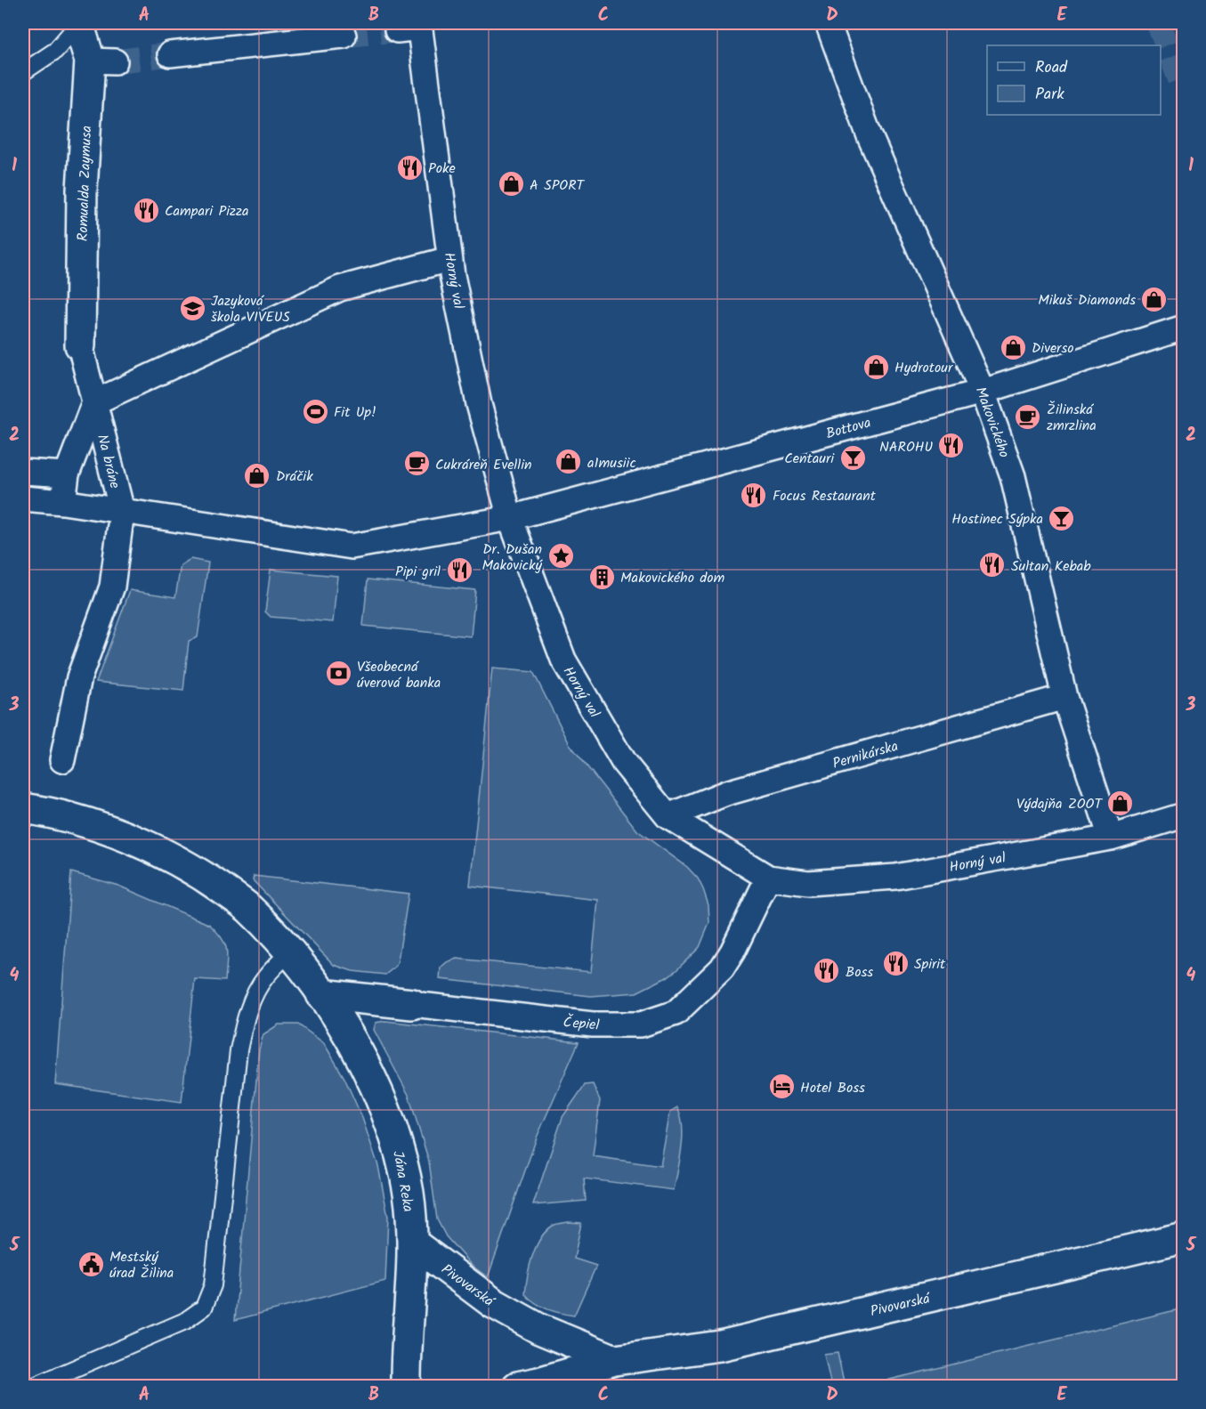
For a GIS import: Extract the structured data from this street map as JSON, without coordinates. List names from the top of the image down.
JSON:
{
  "streets": {
    "street": [
      "Romualda Zaymusa",
      "Horný val",
      "Makovického",
      "Bottova",
      "Na bráne",
      "Pernikárska",
      "Čepiel",
      "Jána Reka",
      "Pivovarská"
    ]
  },
  "crossings": [
    ["Romualda Zaymusa", "Na bráne"],
    ["Horný val", "Makovického"],
    ["Horný val", "Bottova"],
    ["Horný val", "Pernikárska"],
    ["Horný val", "Čepiel"],
    ["Makovického", "Bottova"],
    ["Makovického", "Pernikárska"],
    ["Čepiel", "Jána Reka"],
    ["Jána Reka", "Pivovarská"]
  ],
  "places": {
    "restaurant": [
      "Poke",
      "Campari Pizza",
      "NAROHU",
      "Focus Restaurant",
      "Sultan Kebab",
      "Pipi gril",
      "Spirit",
      "Boss"
    ],
    "shop": [
      "A SPORT",
      "Mikuš Diamonds",
      "Diverso",
      "Hydrotour",
      "a1musiic",
      "Dráčik",
      "Výdajňa ZOOT"
    ],
    "school or university": ["Jazyková škola VIVEUS"],
    "sports": ["Fit Up!"],
    "cafe": ["Žilinská zmrzlina", "Cukráreň Evellin"],
    "bar": ["Centauri", "Hostinec Sýpka"],
    "place": ["Dr. Dušan Makovický"],
    "building": ["Makovického dom"],
    "bank": ["Všeobecná úverová banka"],
    "hotel": ["Hotel Boss"],
    "public building": ["Mestský úrad Žilina"]
  },
  "legend": ["Road", "Park"],
  "grid": {
    "columns": [
      "A",
      "B",
      "C",
      "D",
      "E"
    ],
    "rows": [
      "1",
      "2",
      "3",
      "4",
      "5"
    ]
  }
}
